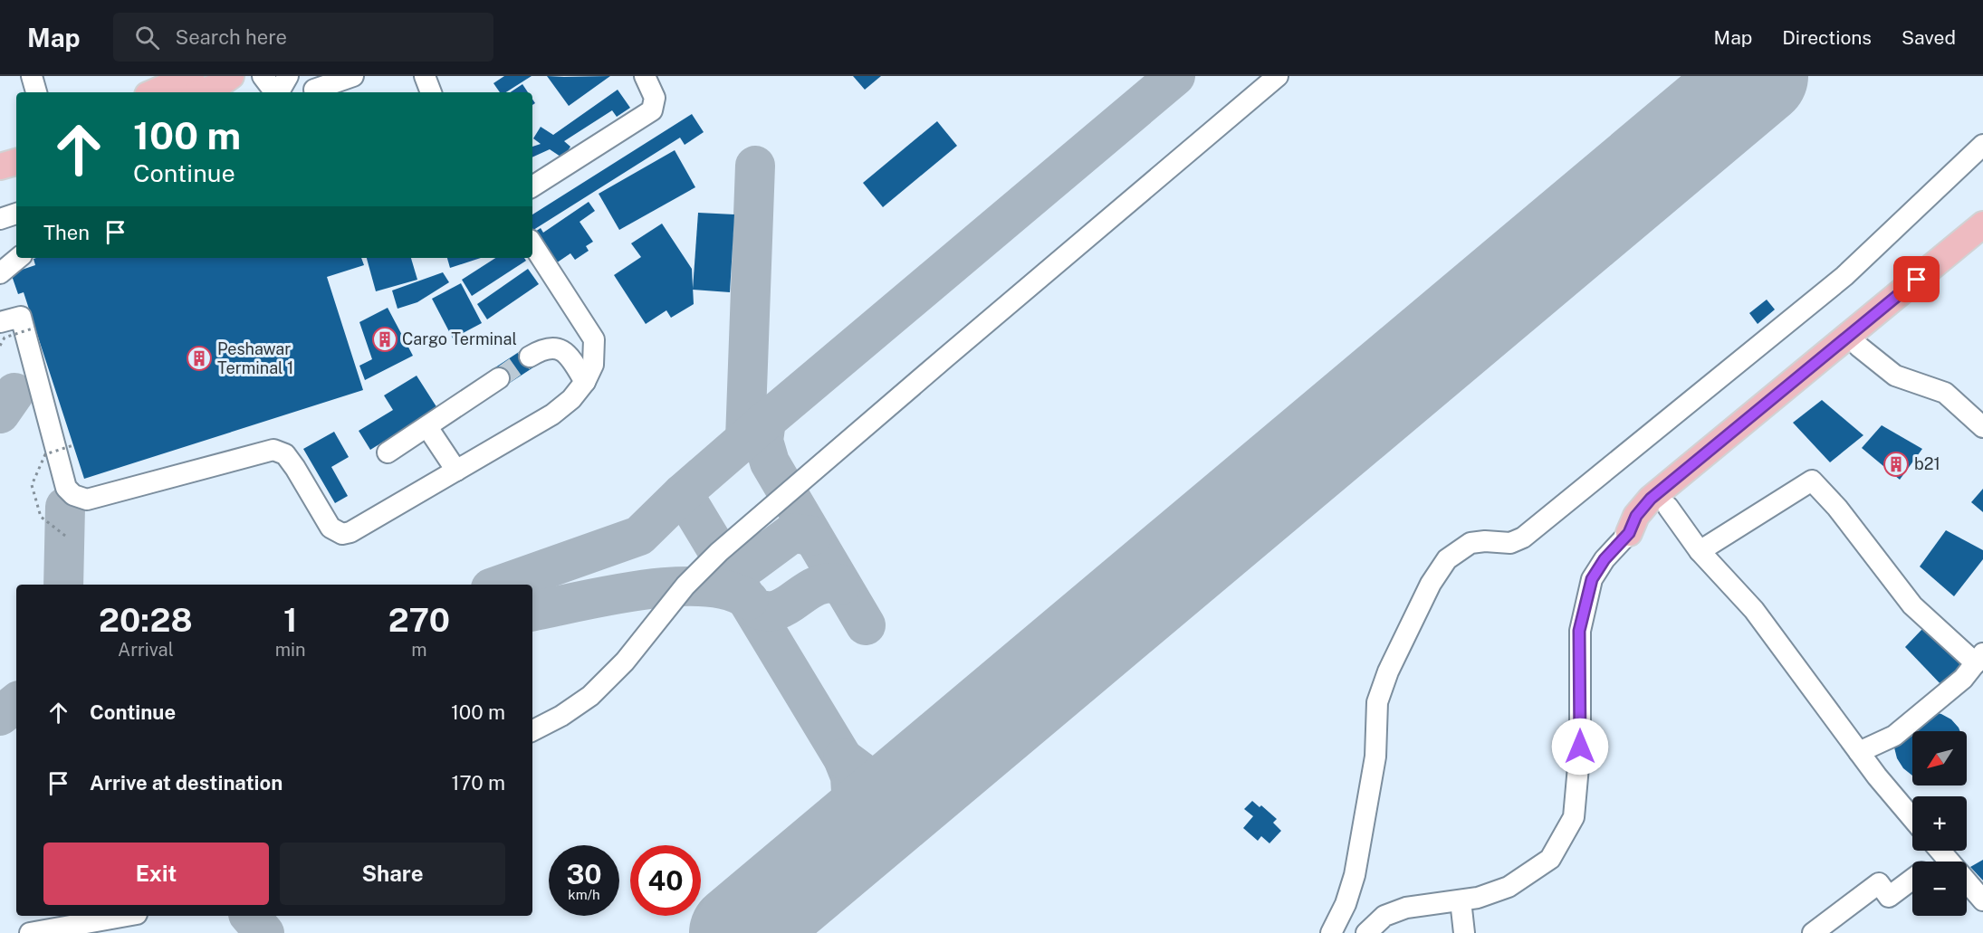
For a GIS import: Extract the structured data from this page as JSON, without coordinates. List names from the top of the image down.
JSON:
{
  "places": {
    "building": ["Cargo Terminal", "Peshawar Terminal 1", "b21"]
  },
  "north": "bottom left",
  "page": {
    "header": "Map",
    "search": "Search here",
    "nav": ["Map", "Directions", "Saved"],
    "turn": ["100 m", "Continue"],
    "then": "Then",
    "eta": [
      "20:28",
      "Arrival",
      "1",
      "min",
      "270",
      "m"
    ],
    "list": [
      {
        "name": "Continue",
        "value": "100 m"
      },
      {
        "name": "Arrive at destination",
        "value": "170 m"
      }
    ],
    "map_buttons": ["+", "−"],
    "buttons": ["Exit", "Share"],
    "speed": "30 km/h",
    "limit": "40"
  }
}
